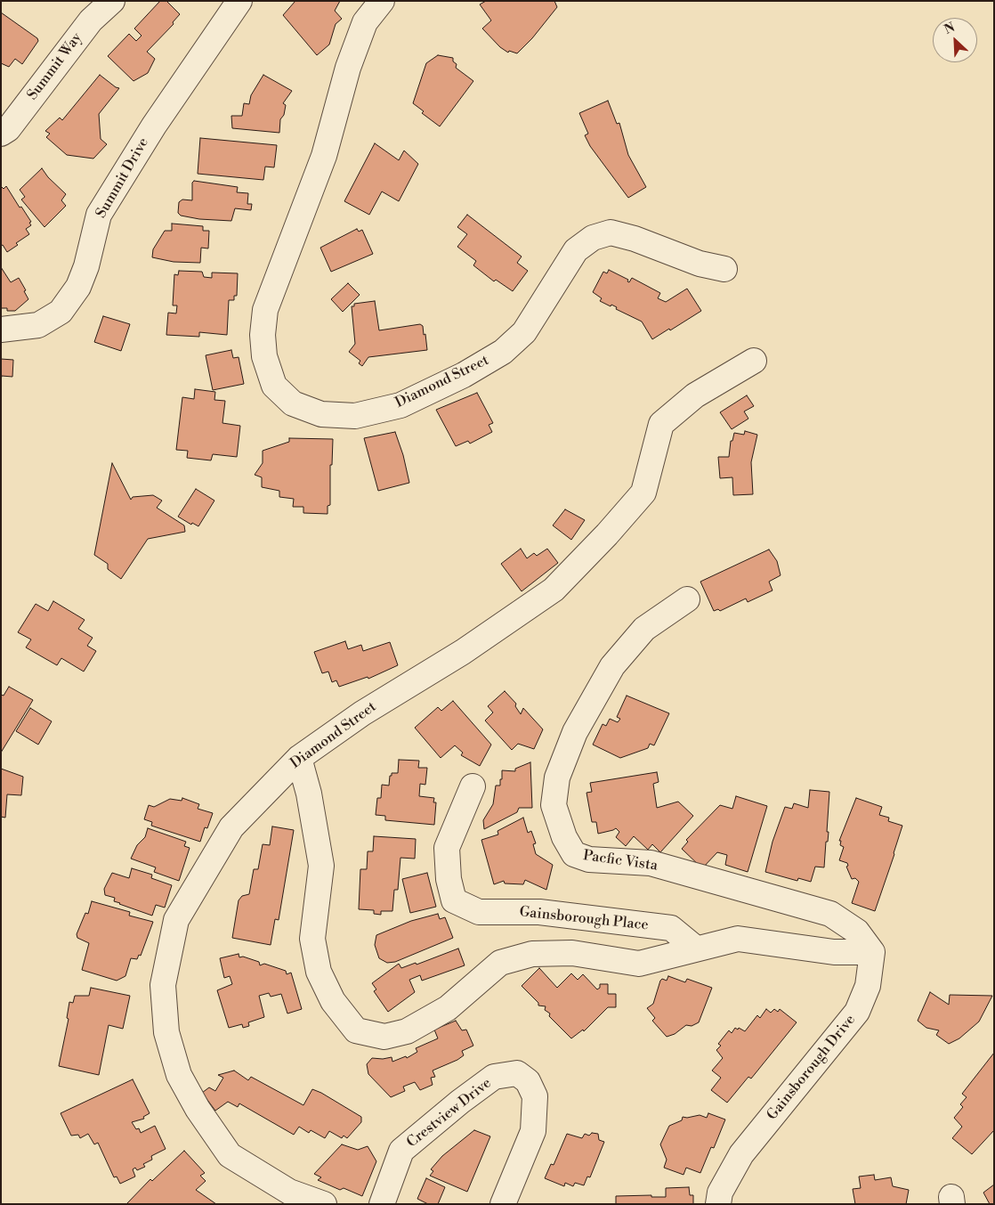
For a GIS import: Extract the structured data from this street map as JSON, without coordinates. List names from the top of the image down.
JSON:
{
  "streets": {
    "street": [
      "Summit Way",
      "Summit Drive",
      "Diamond Street",
      "Pacfic Vista",
      "Gainsborough Place",
      "Gainsborough Drive",
      "Crestview Drive"
    ]
  },
  "crossings": [
    ["Pacfic Vista", "Gainsborough Drive"]
  ],
  "north": "top left"
}
